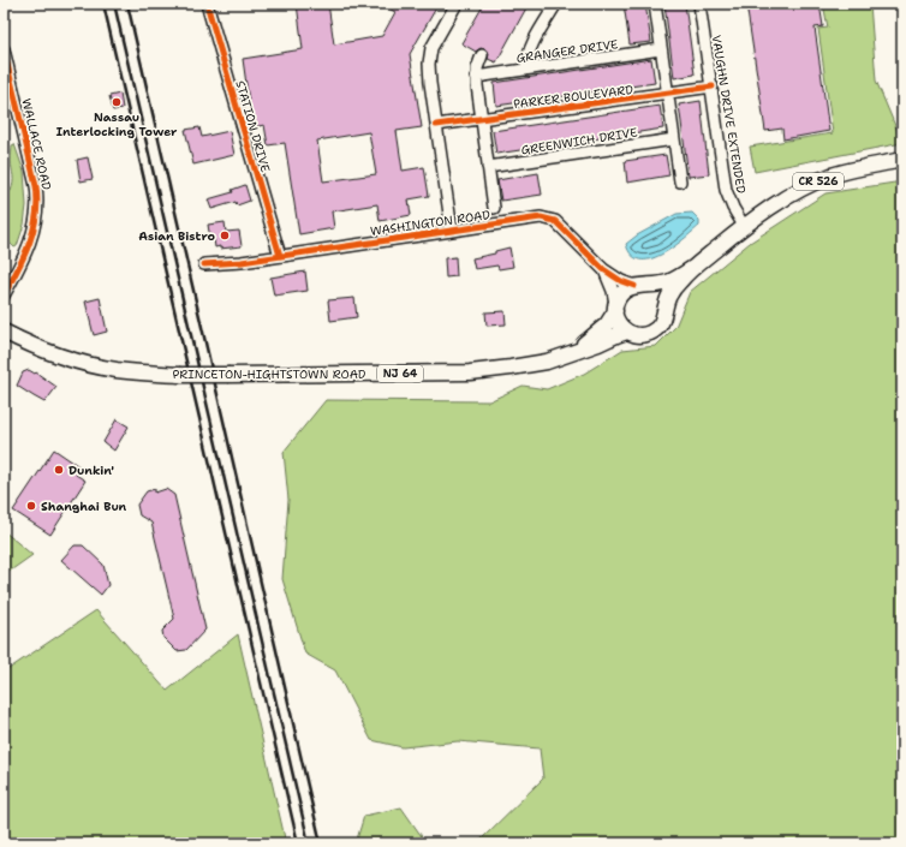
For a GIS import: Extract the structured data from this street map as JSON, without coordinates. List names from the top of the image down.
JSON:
{
  "streets": {
    "main road": ["CR 526", "PRINCETON-HIGHTSTOWN ROAD", "NJ 64"],
    "street": [
      "GRANGER DRIVE",
      "PARKER BOULEVARD",
      "VAUGHN DRIVE EXTENDED",
      "STATION DRIVE",
      "GREENWICH DRIVE",
      "WALLACE ROAD",
      "WASHINGTON ROAD"
    ]
  },
  "crossings": [
    ["PARKER BOULEVARD", "VAUGHN DRIVE EXTENDED"],
    ["VAUGHN DRIVE EXTENDED", "CR 526"],
    ["STATION DRIVE", "WASHINGTON ROAD"],
    ["CR 526", "WASHINGTON ROAD"],
    ["CR 526", "PRINCETON-HIGHTSTOWN ROAD"],
    ["WASHINGTON ROAD", "PRINCETON-HIGHTSTOWN ROAD"]
  ],
  "places": [
    "Nassau Interlocking Tower",
    "Asian Bistro",
    "Dunkin'",
    "Shanghai Bun"
  ]
}
